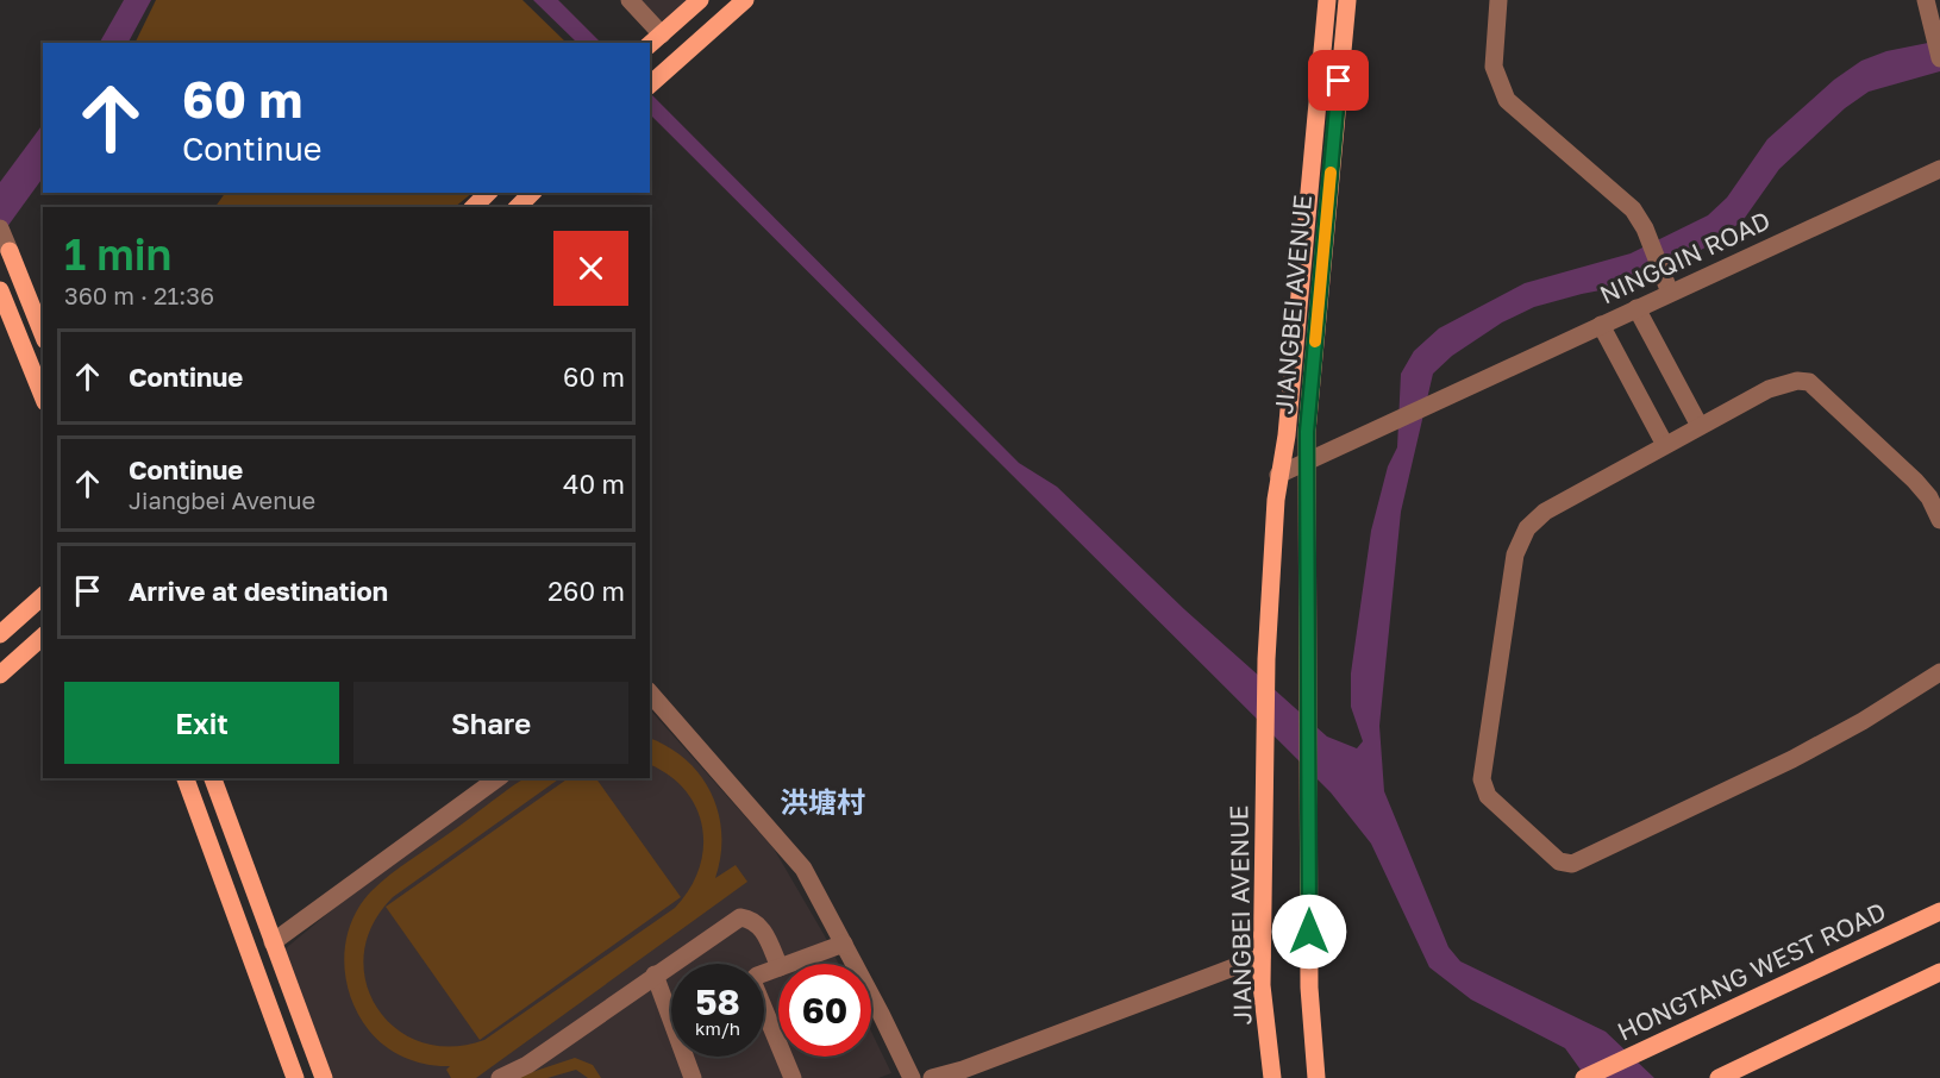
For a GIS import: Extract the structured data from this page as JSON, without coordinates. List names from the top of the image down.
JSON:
{
  "streets": {
    "main road": ["JIANGBEI AVENUE", "HONGTANG WEST ROAD"],
    "street": ["NINGQIN ROAD"]
  },
  "crossings": [
    ["NINGQIN ROAD", "JIANGBEI AVENUE"]
  ],
  "districts": ["洪塘村"],
  "page": {
    "turn": ["60 m", "Continue"],
    "heading": ["1 min", "360 m · 21:36"],
    "list": [
      {
        "name": "Continue",
        "value": "60 m"
      },
      {
        "name": "Continue",
        "note": "Jiangbei Avenue",
        "value": "40 m"
      },
      {
        "name": "Arrive at destination",
        "value": "260 m"
      }
    ],
    "buttons": ["Exit", "Share"],
    "speed": "58 km/h",
    "limit": "60"
  }
}
